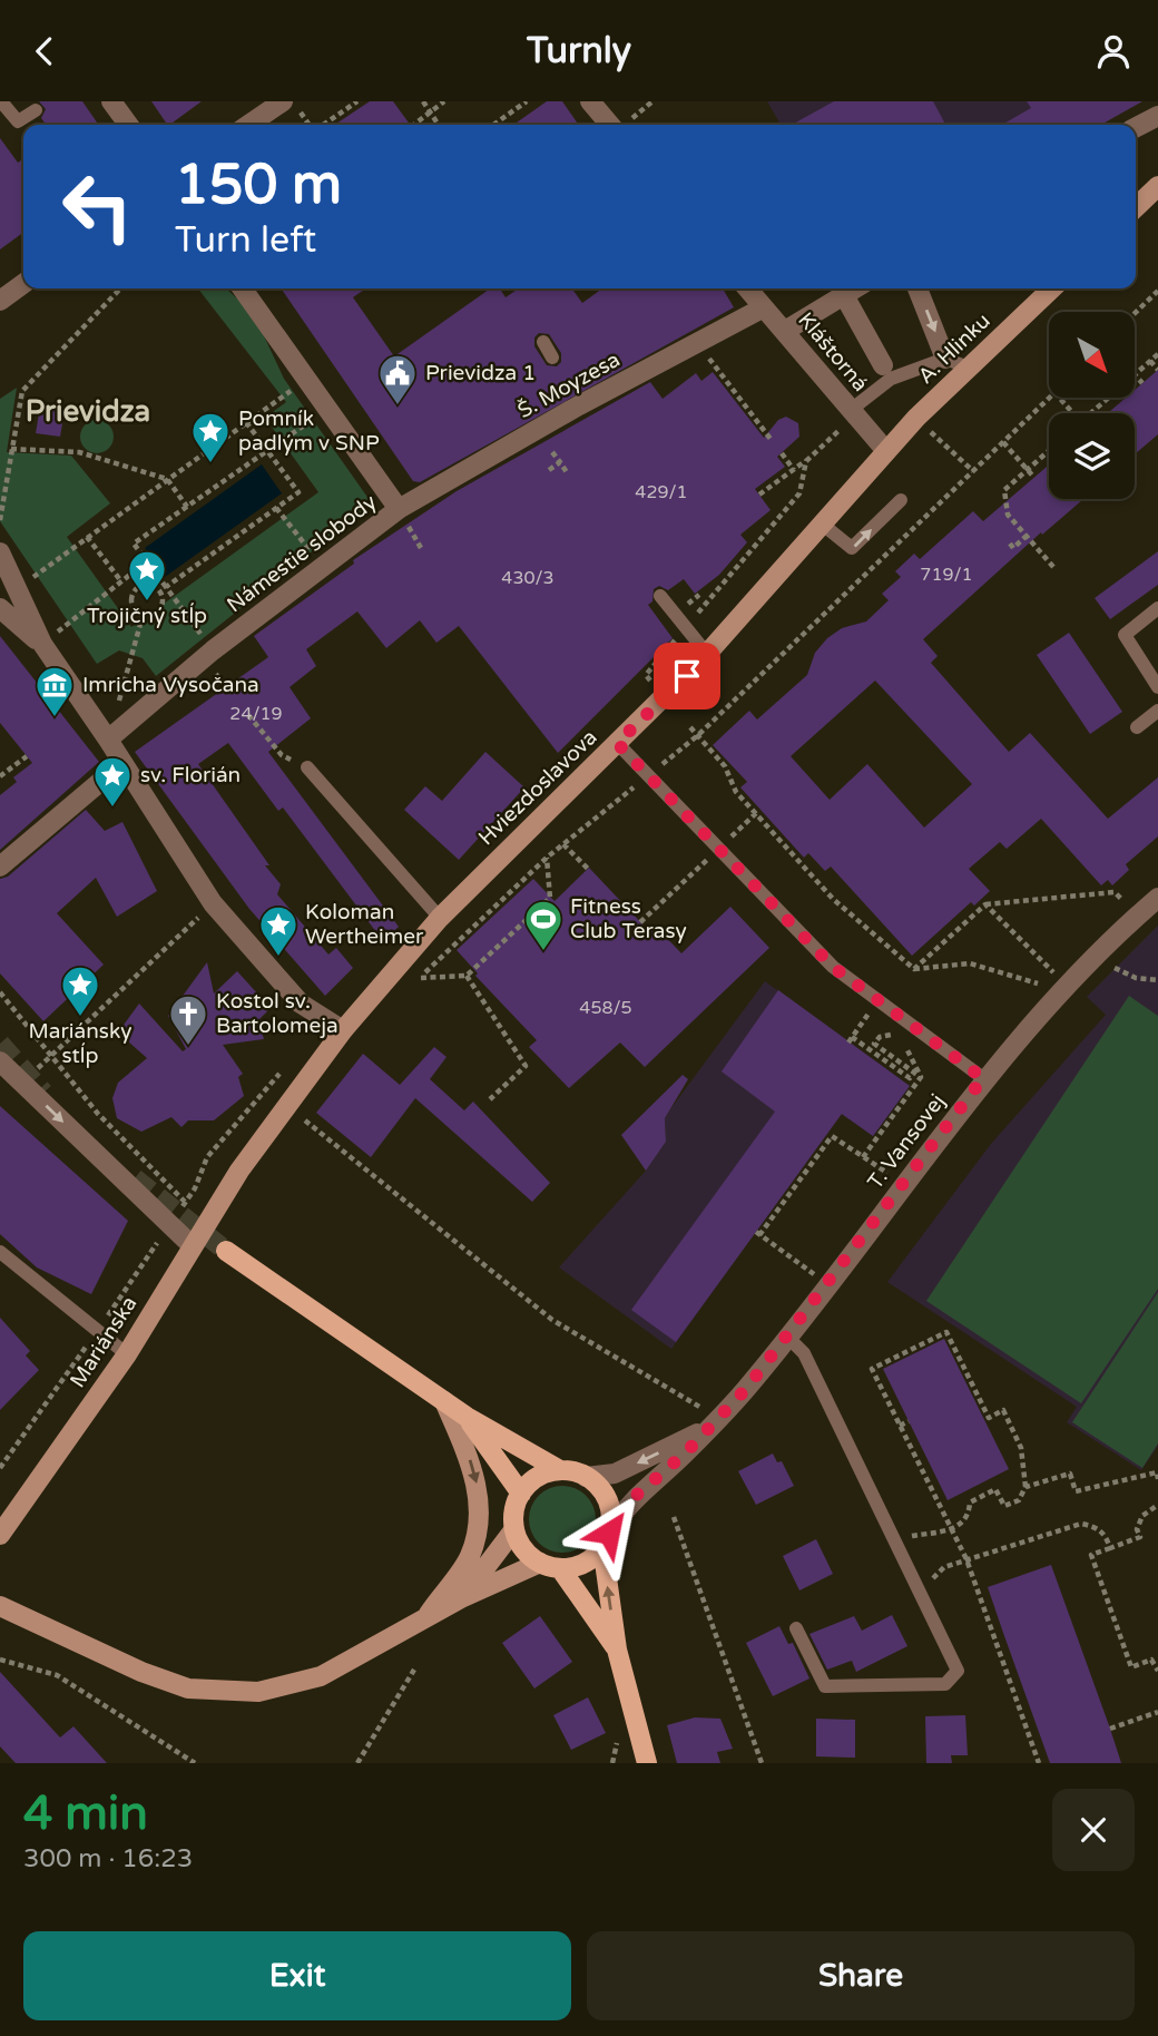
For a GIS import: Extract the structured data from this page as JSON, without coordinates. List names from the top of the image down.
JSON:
{
  "streets": {
    "street": [
      "A. Hlinku",
      "Kláštorná",
      "Š. Moyzesa",
      "Námestie slobody",
      "Hviezdoslavova",
      "T. Vansovej",
      "Mariánska"
    ]
  },
  "crossings": [
    ["A. Hlinku", "Kláštorná"],
    ["A. Hlinku", "Hviezdoslavova"],
    ["Kláštorná", "Š. Moyzesa"],
    ["Kláštorná", "Hviezdoslavova"],
    ["Š. Moyzesa", "Námestie slobody"],
    ["Hviezdoslavova", "Mariánska"]
  ],
  "districts": ["Prievidza"],
  "places": {
    "public building": ["Prievidza 1"],
    "place": [
      "Pomník padlým v SNP",
      "Trojičný stĺp",
      "sv. Florián",
      "Koloman Wertheimer",
      "Mariánsky stĺp"
    ],
    "museum": ["Imricha Vysočana"],
    "sports": ["Fitness Club Terasy"],
    "church": ["Kostol sv. Bartolomeja"]
  },
  "house_numbers": [
    "429/1",
    "719/1",
    "430/3",
    "24/19",
    "458/5"
  ],
  "north": "bottom right",
  "page": {
    "header": "Turnly",
    "turn": ["150 m", "Turn left"],
    "heading": ["4 min", "300 m · 16:23"],
    "buttons": ["Exit", "Share"]
  }
}
